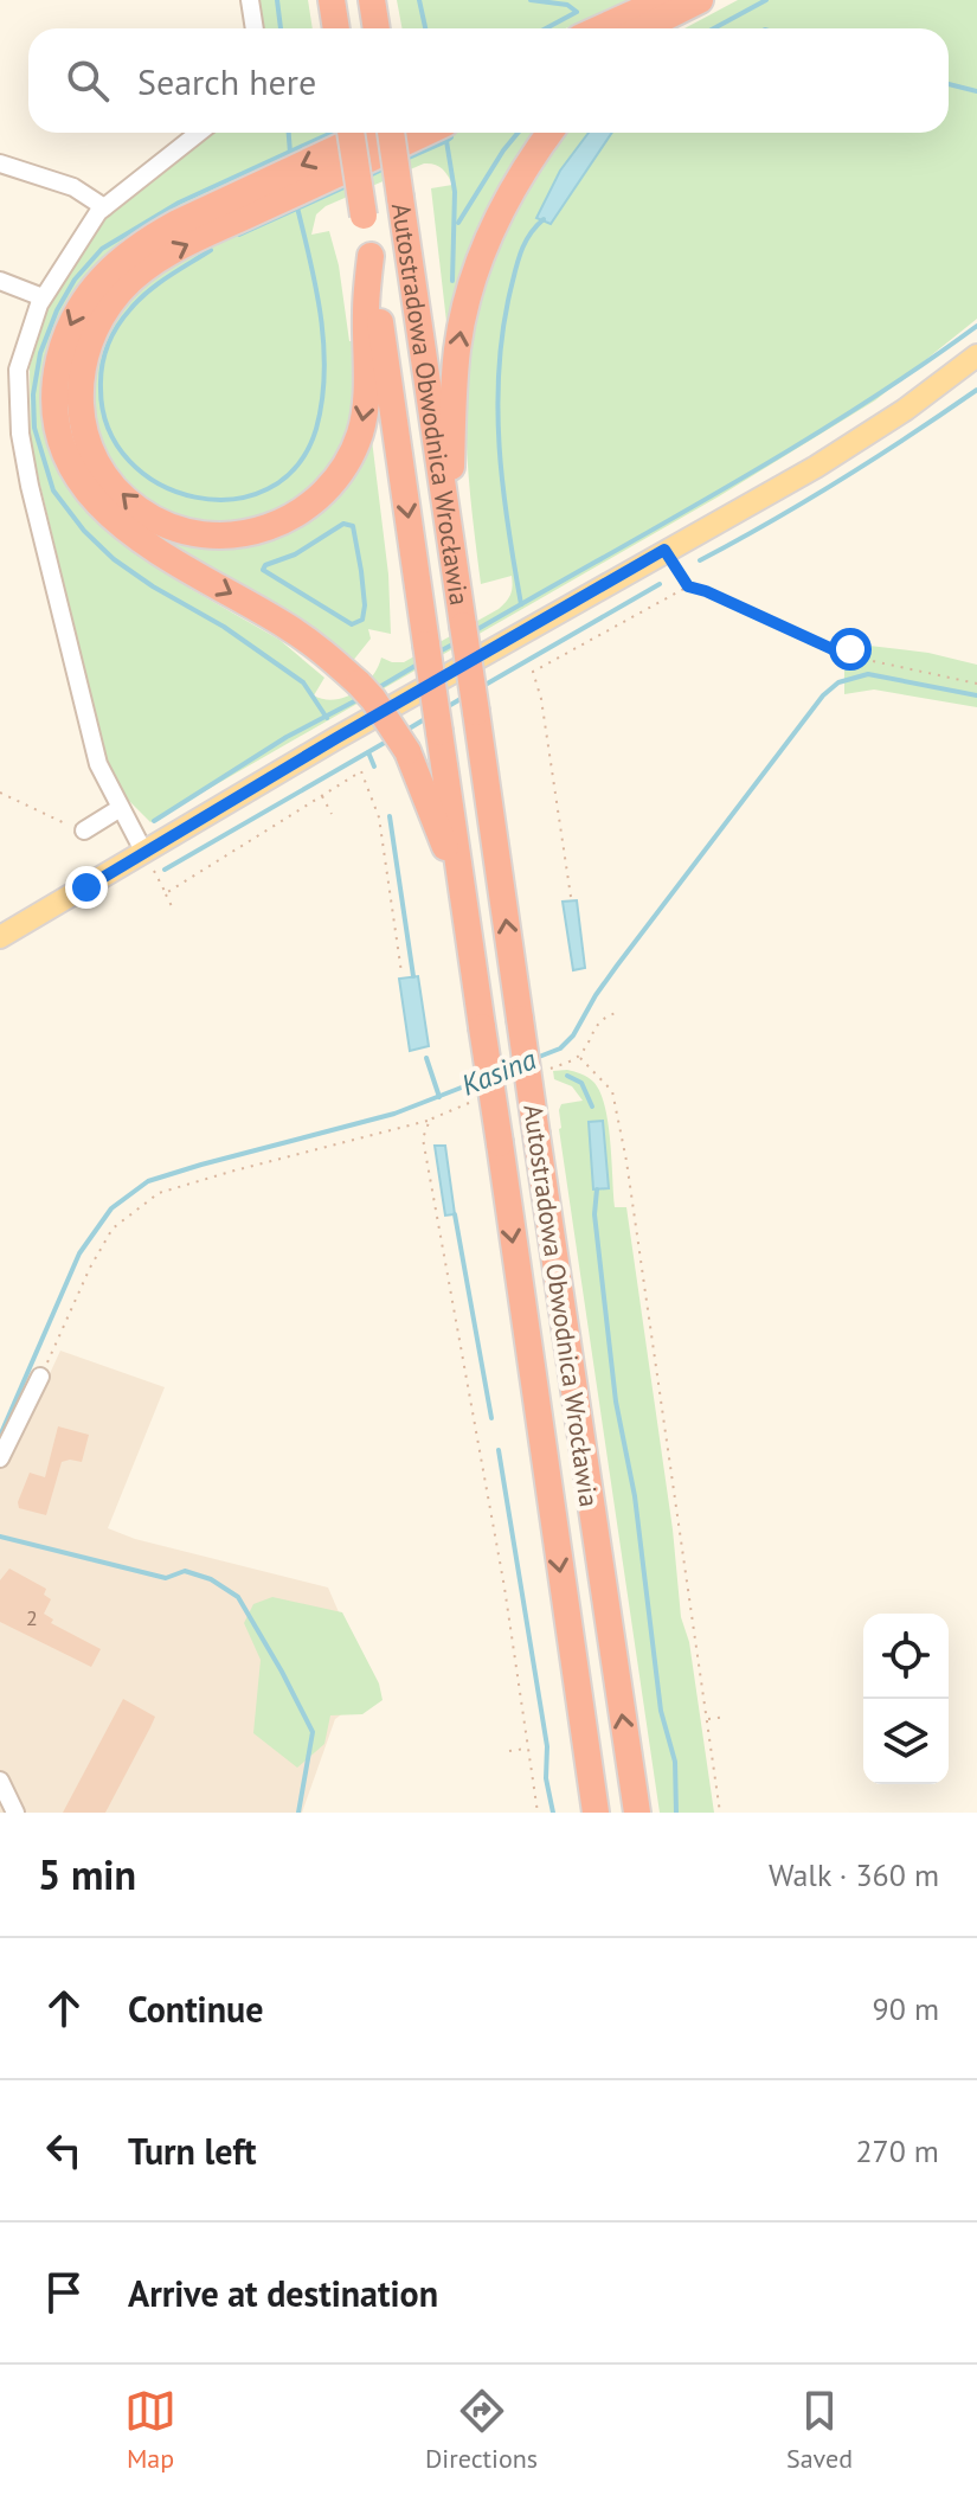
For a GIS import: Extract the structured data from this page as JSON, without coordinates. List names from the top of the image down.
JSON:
{
  "streets": {
    "highway": ["Autostradowa Obwodnica Wrocławia"]
  },
  "water": ["Kasina"],
  "house_numbers": ["2"],
  "page": {
    "search": "Search here",
    "heading": ["5 min", "Walk · 360 m"],
    "list": [
      ["Continue", "90 m"],
      ["Turn left", "270 m"],
      "Arrive at destination"
    ],
    "nav": ["Map", "Directions", "Saved"]
  }
}
